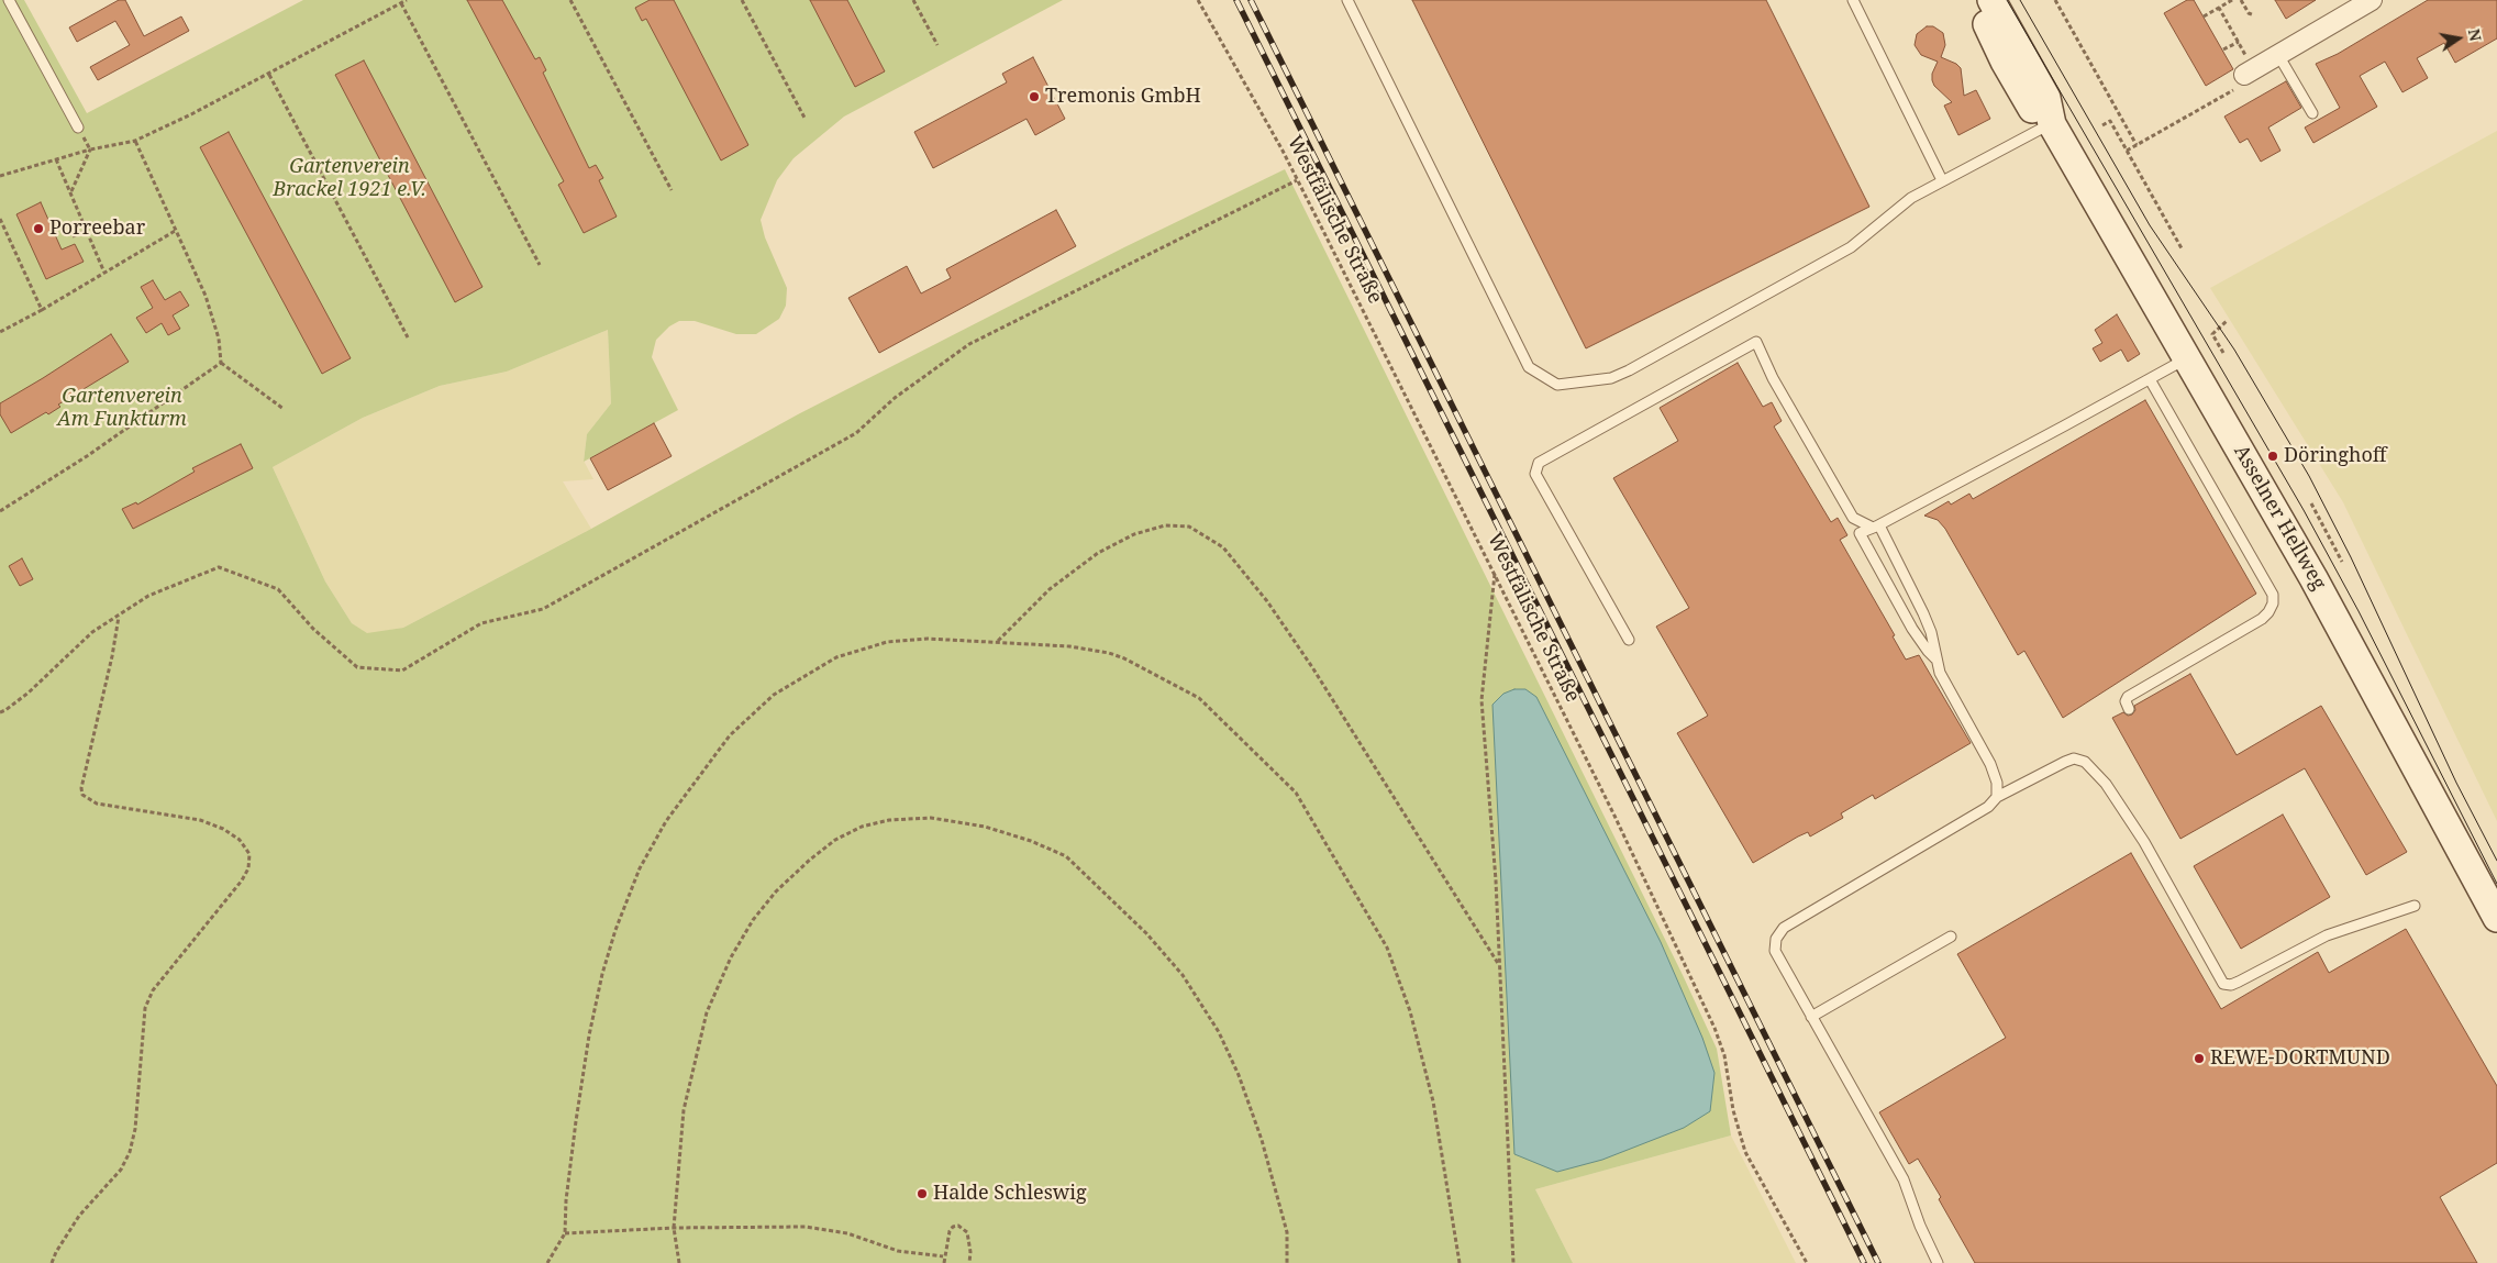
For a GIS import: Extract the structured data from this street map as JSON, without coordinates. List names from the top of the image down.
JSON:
{
  "streets": {
    "main road": ["Asselner Hellweg"],
    "path": ["Westfälische Straße"]
  },
  "parks": ["Gartenverein Brackel 1921 e.V.", "Gartenverein Am Funkturm"],
  "places": [
    "Tremonis GmbH",
    "Porreebar",
    "Döringhoff",
    "REWE-DORTMUND",
    "Halde Schleswig"
  ],
  "north": "right"
}
